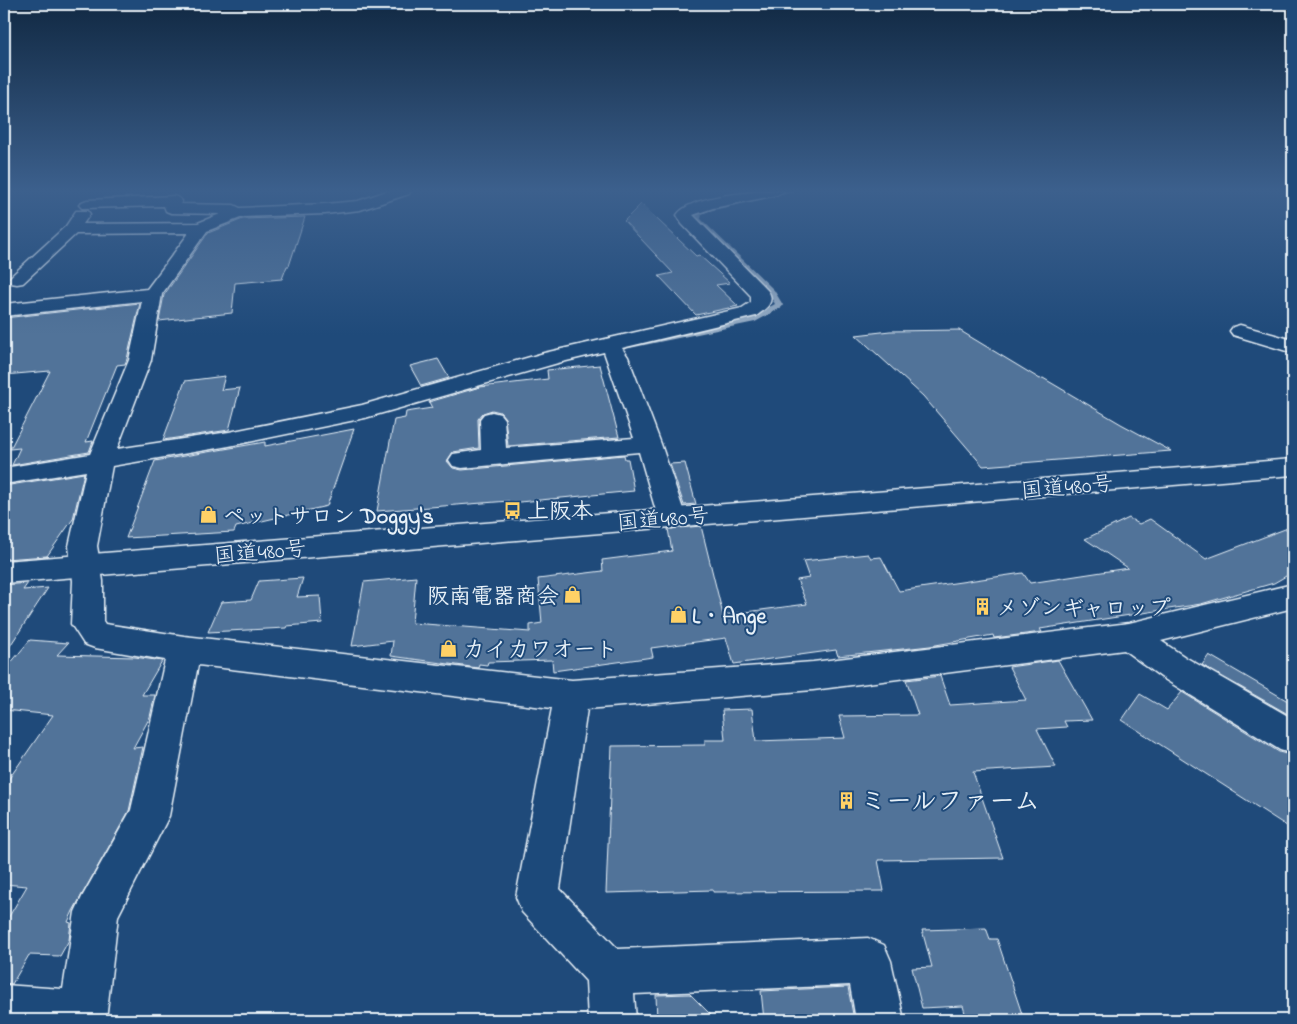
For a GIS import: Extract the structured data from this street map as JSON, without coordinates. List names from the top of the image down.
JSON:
{
  "streets": {
    "main road": ["国道480号"]
  },
  "places": {
    "bus stop": ["上阪本"],
    "shop": [
      "ペットサロン Doggy's",
      "阪南電器商会",
      "L・Ange",
      "カイカワオート"
    ],
    "building": ["メゾンギャロップ", "ミールファーム"]
  }
}
